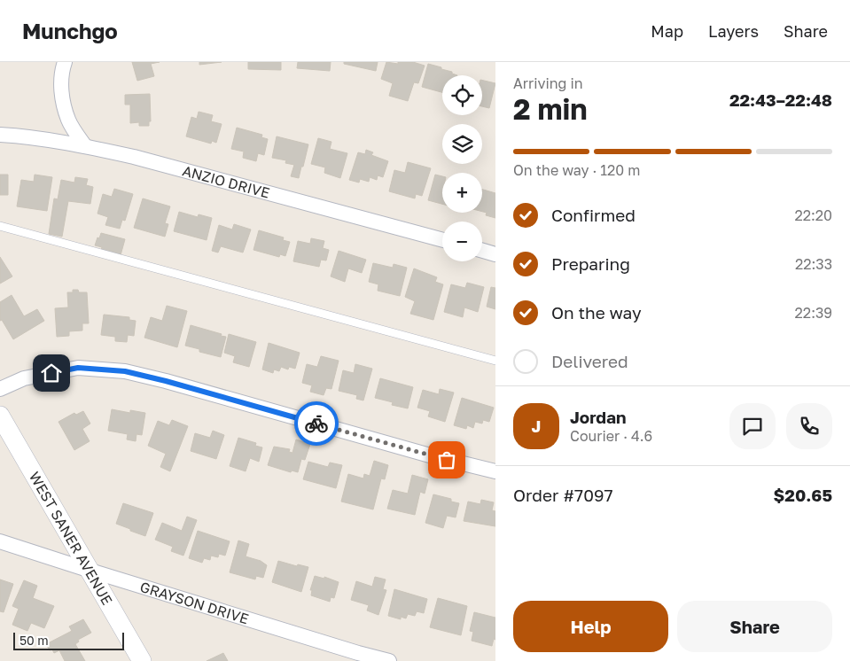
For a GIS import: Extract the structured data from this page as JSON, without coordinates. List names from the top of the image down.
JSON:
{
  "streets": {
    "street": ["ANZIO DRIVE", "WEST SANER AVENUE", "GRAYSON DRIVE"]
  },
  "crossings": [
    ["WEST SANER AVENUE", "GRAYSON DRIVE"]
  ],
  "scale_bar": "50 m",
  "page": {
    "header": "Munchgo",
    "nav": ["Map", "Layers", "Share"],
    "heading": ["2 min", "Arriving in", "22:43–22:48"],
    "panel": [
      "Jordan",
      "Courier · 4.6",
      "Order #7097",
      "$20.65"
    ],
    "map_buttons": ["+", "−"],
    "bar": "On the way · 120 m",
    "list": [
      ["Confirmed", "22:20"],
      ["Preparing", "22:33"],
      ["On the way", "22:39"],
      "Delivered"
    ],
    "round": "J",
    "buttons": ["Help", "Share"],
    "scale": "50 m"
  }
}
